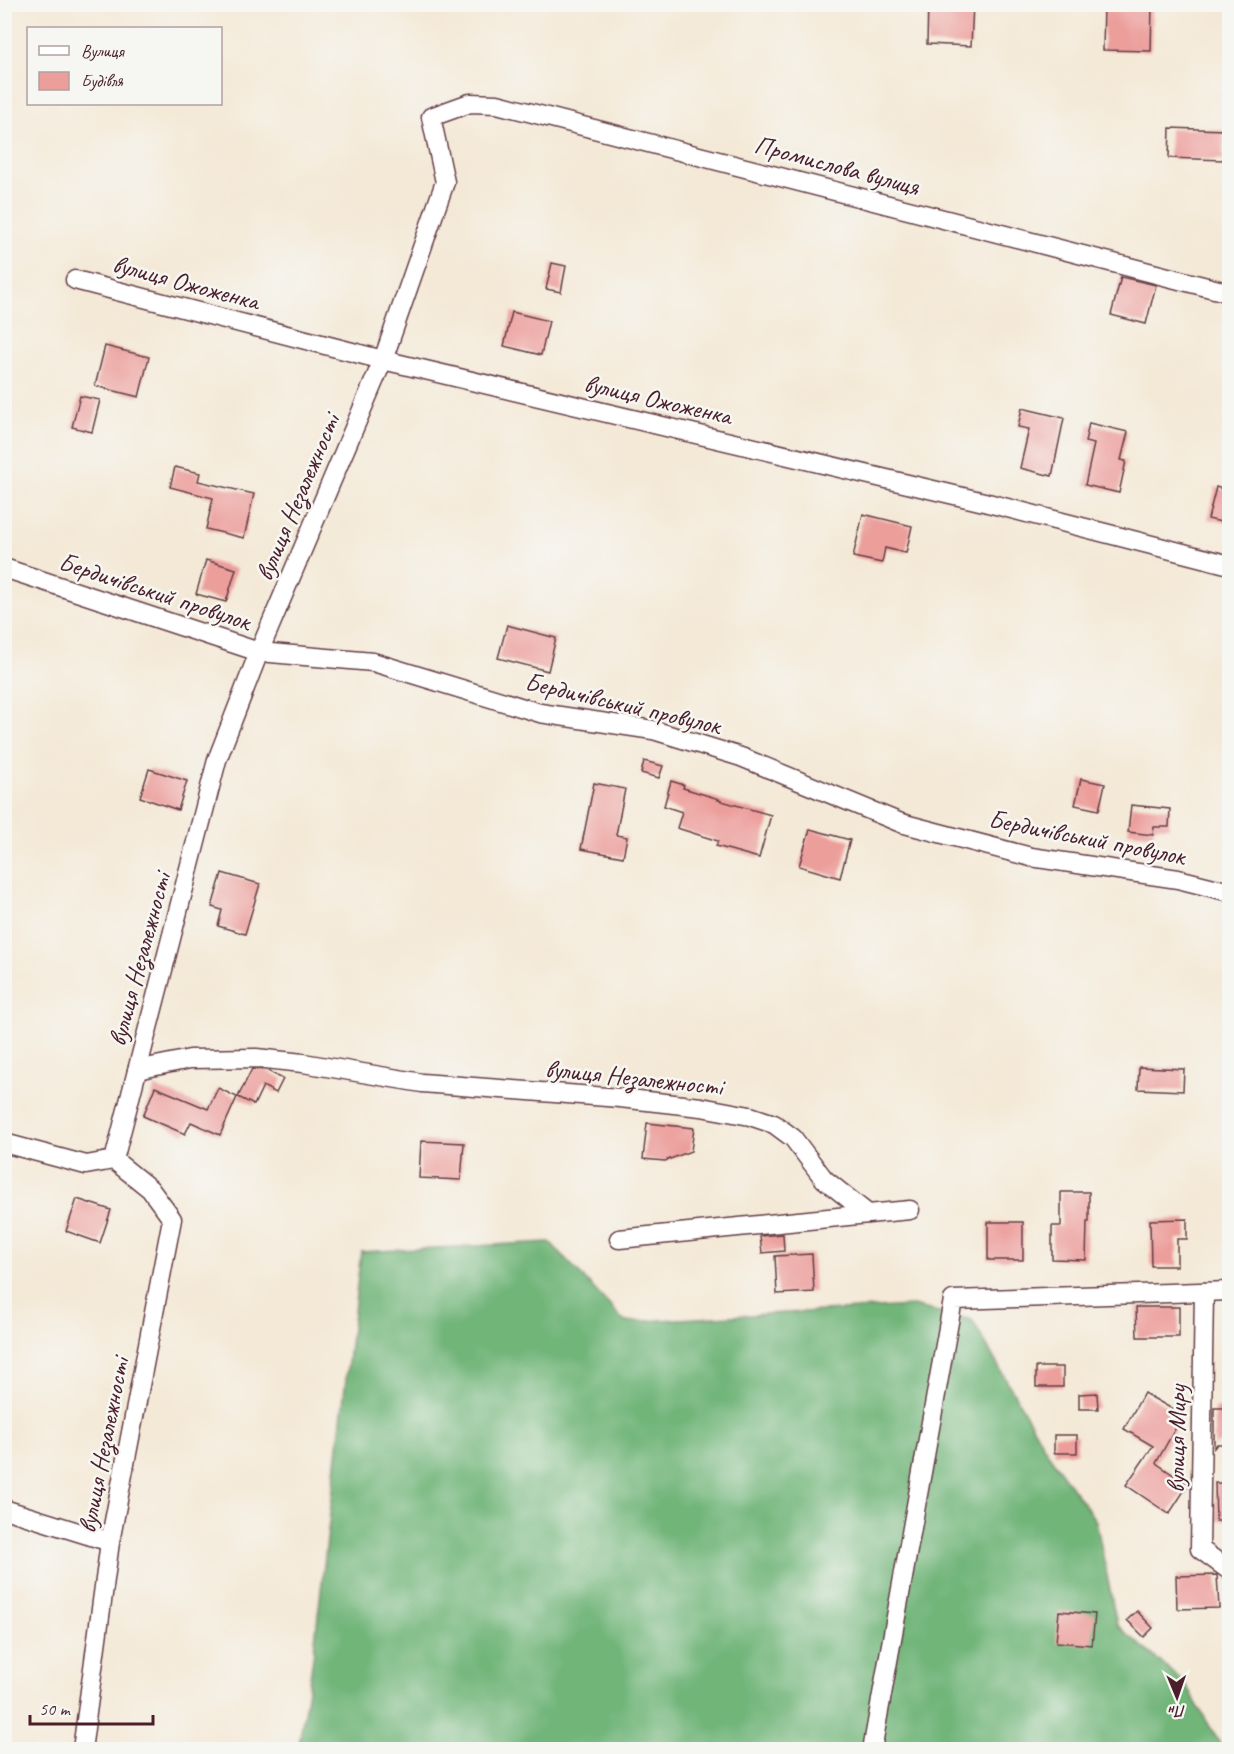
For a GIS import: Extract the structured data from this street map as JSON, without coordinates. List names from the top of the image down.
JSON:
{
  "streets": {
    "street": [
      "Промислова вулиця",
      "вулиця Ожоженка",
      "вулиця Незалежності",
      "Бердичівський провулок",
      "вулиця Миру"
    ]
  },
  "crossings": [
    ["Промислова вулиця", "вулиця Незалежності"],
    ["вулиця Ожоженка", "вулиця Незалежності"],
    ["вулиця Незалежності", "Бердичівський провулок"]
  ],
  "legend": ["Вулиця", "Будівля"],
  "scale_bar": "50 m",
  "north": "bottom"
}
